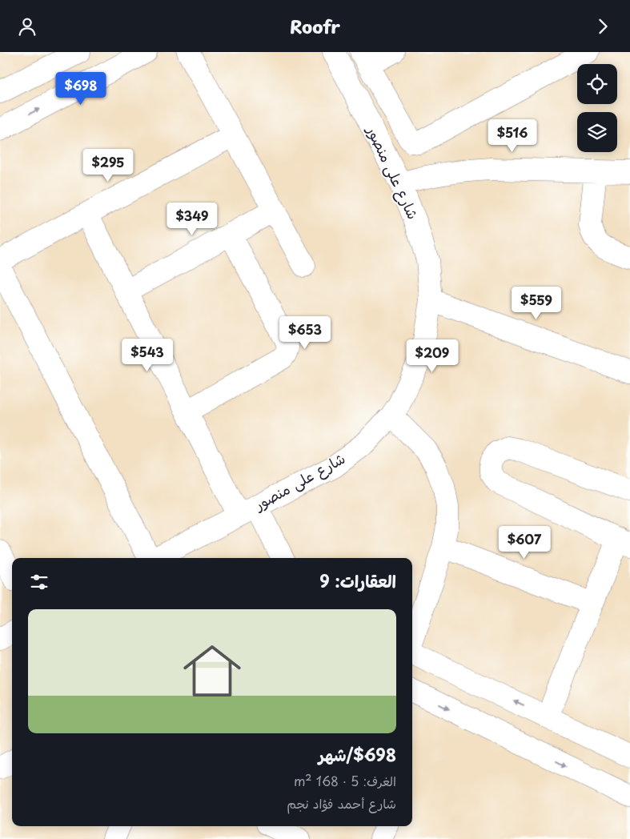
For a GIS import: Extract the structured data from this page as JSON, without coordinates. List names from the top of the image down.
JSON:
{
  "streets": {
    "street": ["شارع على منصور"]
  },
  "page": {
    "header": "Roofr",
    "price": [
      "$698",
      "$516",
      "$295",
      "$349",
      "$559",
      "$653",
      "$543",
      "$209",
      "$607"
    ],
    "heading": "العقارات: 9",
    "list": [
      {
        "name": "$698/شهر",
        "note": "الغرف: 5 · 168 m² · شارع أحمد فؤاد نجم"
      }
    ]
  }
}
